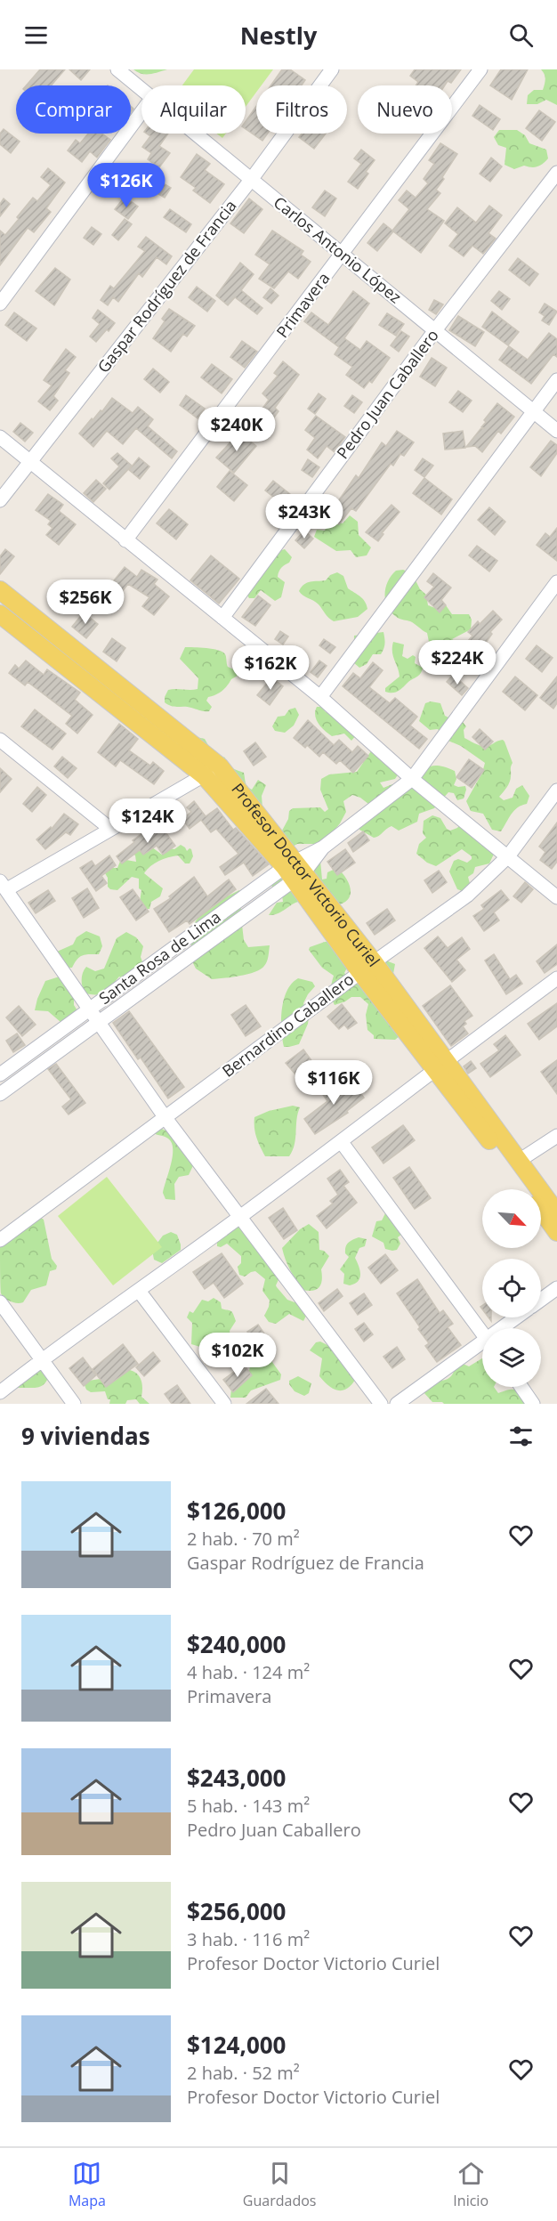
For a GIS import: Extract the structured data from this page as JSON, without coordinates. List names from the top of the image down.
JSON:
{
  "streets": {
    "main road": ["Profesor Doctor Victorio Curiel"],
    "street": [
      "Carlos Antonio López",
      "Gaspar Rodríguez de Francia",
      "Primavera",
      "Pedro Juan Caballero",
      "Santa Rosa de Lima",
      "Bernardino Caballero"
    ]
  },
  "crossings": [
    ["Carlos Antonio López", "Gaspar Rodríguez de Francia"],
    ["Carlos Antonio López", "Primavera"],
    ["Carlos Antonio López", "Pedro Juan Caballero"],
    ["Profesor Doctor Victorio Curiel", "Santa Rosa de Lima"],
    ["Profesor Doctor Victorio Curiel", "Bernardino Caballero"]
  ],
  "north": "bottom right",
  "page": {
    "header": "Nestly",
    "chip": [
      "Comprar",
      "Alquilar",
      "Filtros",
      "Nuevo"
    ],
    "price": [
      "$126K",
      "$240K",
      "$243K",
      "$256K",
      "$224K",
      "$162K",
      "$124K",
      "$116K",
      "$102K"
    ],
    "heading": "9 viviendas",
    "list": [
      {
        "name": "$126,000",
        "note": "2 hab. · 70 m² · Gaspar Rodríguez de Francia"
      },
      {
        "name": "$240,000",
        "note": "4 hab. · 124 m² · Primavera"
      },
      {
        "name": "$243,000",
        "note": "5 hab. · 143 m² · Pedro Juan Caballero"
      },
      {
        "name": "$256,000",
        "note": "3 hab. · 116 m² · Profesor Doctor Victorio Curiel"
      },
      {
        "name": "$124,000",
        "note": "2 hab. · 52 m² · Profesor Doctor Victorio Curiel"
      }
    ],
    "tabs": ["Mapa", "Guardados", "Inicio"]
  }
}
